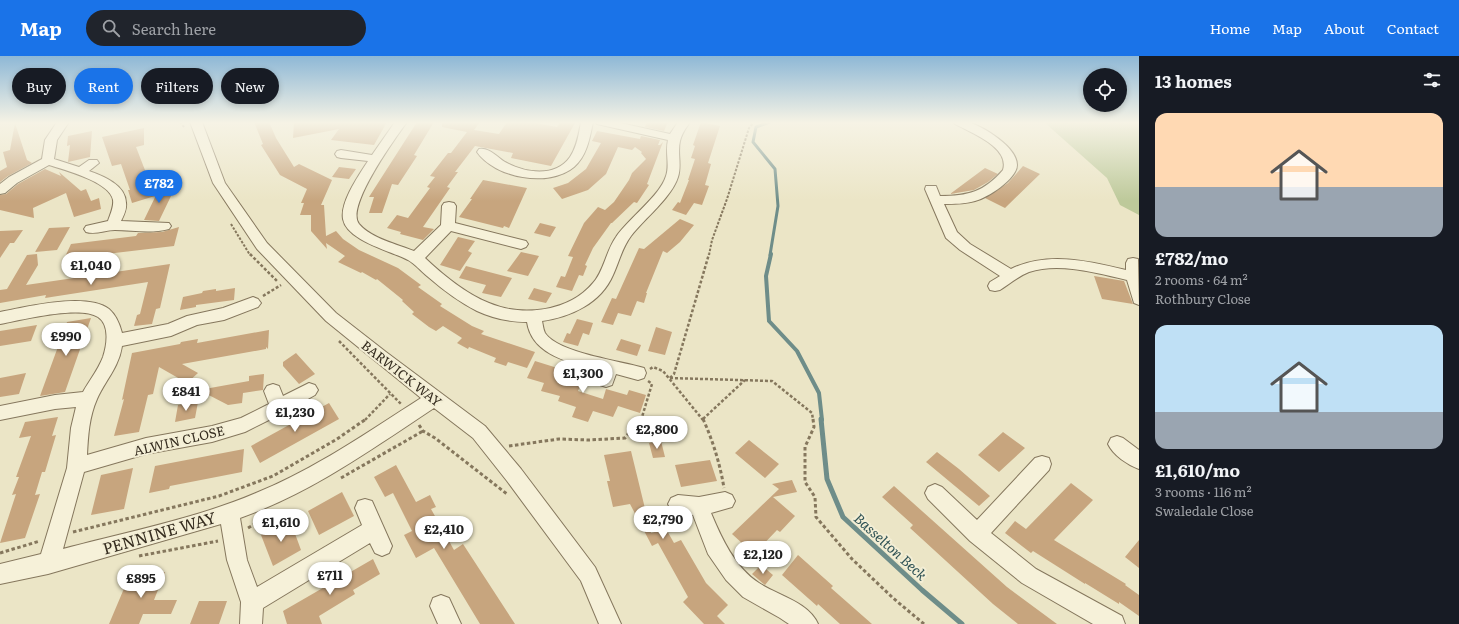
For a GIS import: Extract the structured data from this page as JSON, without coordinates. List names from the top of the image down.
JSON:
{
  "streets": {
    "street": ["BARWICK WAY", "ALWIN CLOSE", "PENNINE WAY"]
  },
  "crossings": [
    ["BARWICK WAY", "PENNINE WAY"]
  ],
  "water": ["Basselton Beck"],
  "page": {
    "header": "Map",
    "search": "Search here",
    "nav": [
      "Home",
      "Map",
      "About",
      "Contact"
    ],
    "heading": "13 homes",
    "chip": [
      "Buy",
      "Rent",
      "Filters",
      "New"
    ],
    "list": [
      {
        "name": "£782/mo",
        "note": "2 rooms · 64 m² · Rothbury Close"
      },
      {
        "name": "£1,610/mo",
        "note": "3 rooms · 116 m² · Swaledale Close"
      }
    ],
    "price": [
      "£782",
      "£1,040",
      "£990",
      "£1,300",
      "£841",
      "£1,230",
      "£2,800",
      "£2,790",
      "£1,610",
      "£2,410",
      "£2,120",
      "£711",
      "£895"
    ]
  }
}
